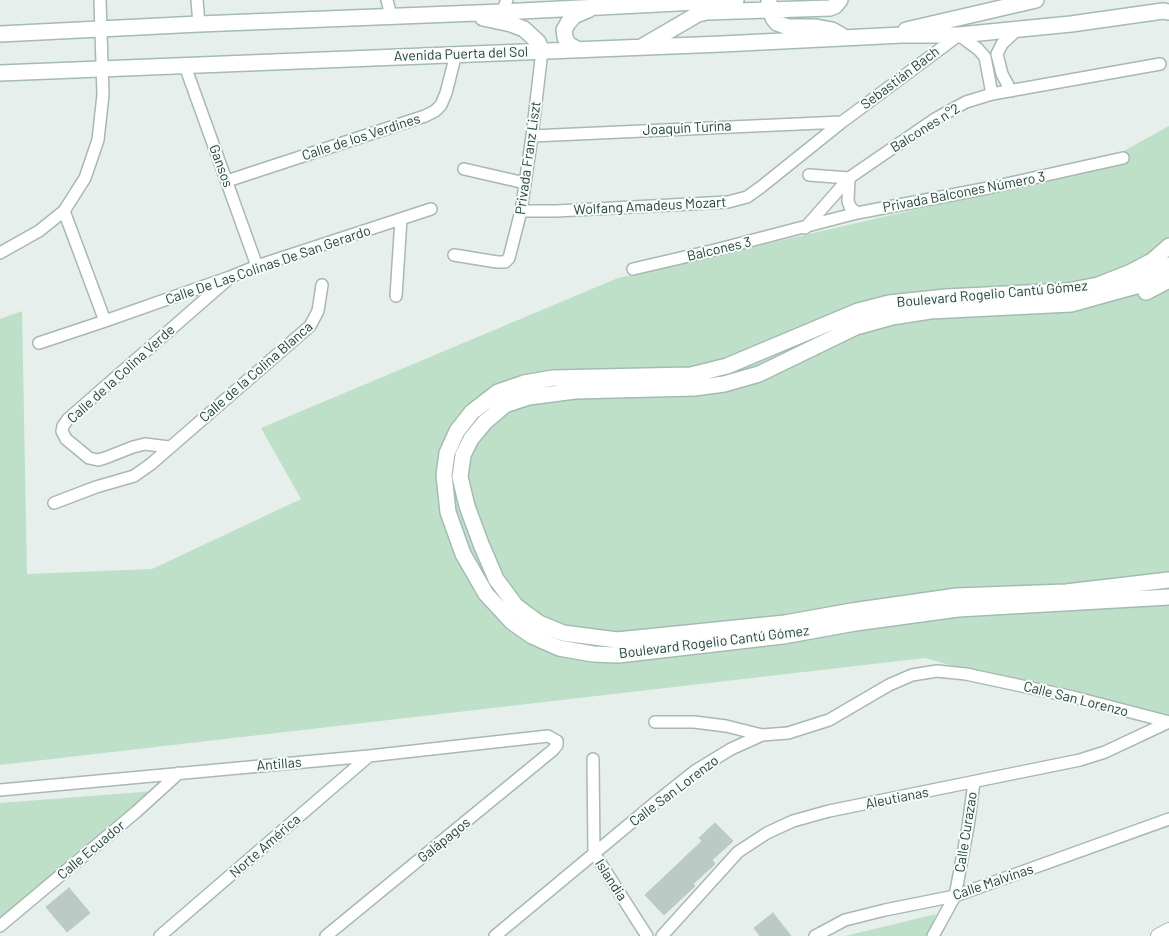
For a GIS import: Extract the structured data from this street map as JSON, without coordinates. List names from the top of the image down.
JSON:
{
  "streets": {
    "main road": ["Avenida Puerta del Sol", "Boulevard Rogelio Cantú Gómez"],
    "street": [
      "Sebastián Bach",
      "Joaquín Turína",
      "Balcones n°2",
      "Calle de los Verdines",
      "Privada Franz Liszt",
      "Gansos",
      "Privada Balcones Número 3",
      "Wolfang Amadeus Mozart",
      "Balcones 3",
      "Calle De Las Colinas De San Gerardo",
      "Calle de la Colina Blanca",
      "Calle de la Colina Verde",
      "Calle San Lorenzo",
      "Antillas",
      "Aleutianas",
      "Calle Curazao",
      "Galápagos",
      "Norte América",
      "Calle Ecuador",
      "Islandia",
      "Calle Malvinas"
    ]
  },
  "crossings": [
    ["Avenida Puerta del Sol", "Sebastián Bach"],
    ["Avenida Puerta del Sol", "Calle de los Verdines"],
    ["Avenida Puerta del Sol", "Privada Franz Liszt"],
    ["Avenida Puerta del Sol", "Gansos"],
    ["Sebastián Bach", "Joaquín Turína"],
    ["Sebastián Bach", "Wolfang Amadeus Mozart"],
    ["Joaquín Turína", "Privada Franz Liszt"],
    ["Joaquín Turína", "Wolfang Amadeus Mozart"],
    ["Balcones n°2", "Privada Balcones Número 3"],
    ["Balcones n°2", "Balcones 3"],
    ["Calle de los Verdines", "Gansos"],
    ["Privada Franz Liszt", "Wolfang Amadeus Mozart"],
    ["Gansos", "Calle De Las Colinas De San Gerardo"],
    ["Privada Balcones Número 3", "Balcones 3"],
    ["Calle De Las Colinas De San Gerardo", "Calle de la Colina Verde"],
    ["Calle de la Colina Blanca", "Calle de la Colina Verde"],
    ["Calle San Lorenzo", "Aleutianas"],
    ["Calle San Lorenzo", "Islandia"],
    ["Antillas", "Galápagos"],
    ["Antillas", "Norte América"],
    ["Antillas", "Calle Ecuador"],
    ["Aleutianas", "Calle Curazao"],
    ["Calle Curazao", "Calle Malvinas"]
  ]
}
